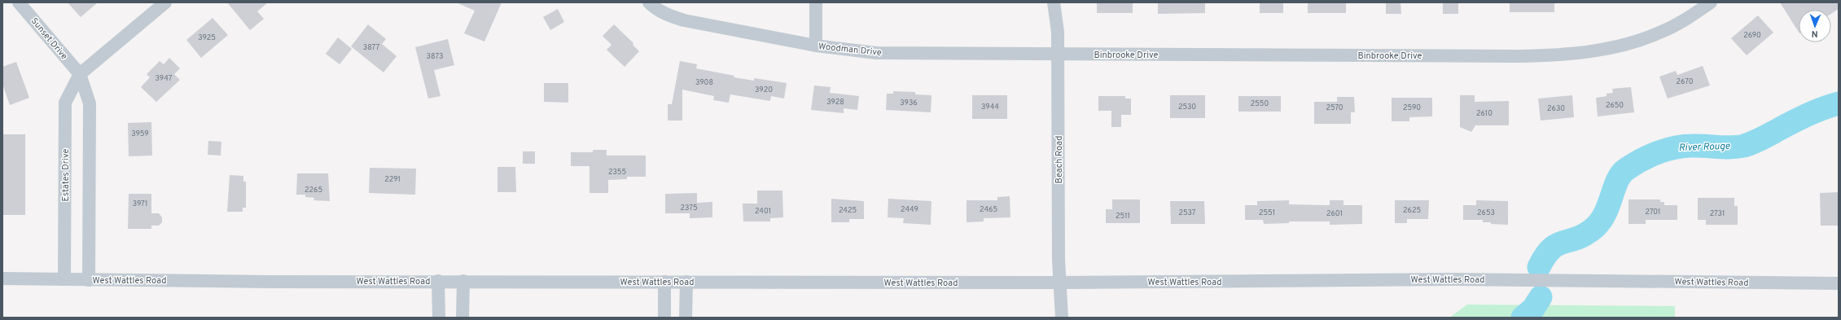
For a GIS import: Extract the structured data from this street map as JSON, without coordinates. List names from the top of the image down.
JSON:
{
  "streets": {
    "street": [
      "Sunset Drive",
      "Woodman Drive",
      "Binbrooke Drive",
      "Beach Road",
      "Estates Drive",
      "West Wattles Road"
    ]
  },
  "crossings": [
    ["Sunset Drive", "Estates Drive"],
    ["Woodman Drive", "Binbrooke Drive"],
    ["Woodman Drive", "Beach Road"],
    ["Binbrooke Drive", "Beach Road"],
    ["Beach Road", "West Wattles Road"],
    ["Estates Drive", "West Wattles Road"]
  ],
  "water": ["River Rouge"],
  "house_numbers": [
    "2690",
    "3925",
    "3877",
    "3873",
    "3947",
    "2670",
    "3908",
    "3920",
    "3928",
    "3936",
    "2550",
    "2650",
    "3944",
    "2530",
    "2570",
    "2590",
    "2630",
    "2610",
    "3959",
    "2355",
    "2291",
    "2265",
    "3971",
    "2375",
    "2449",
    "2465",
    "2425",
    "2625",
    "2401",
    "2701",
    "2537",
    "2551",
    "2653",
    "2601",
    "2731",
    "2511"
  ],
  "north": "bottom"
}
